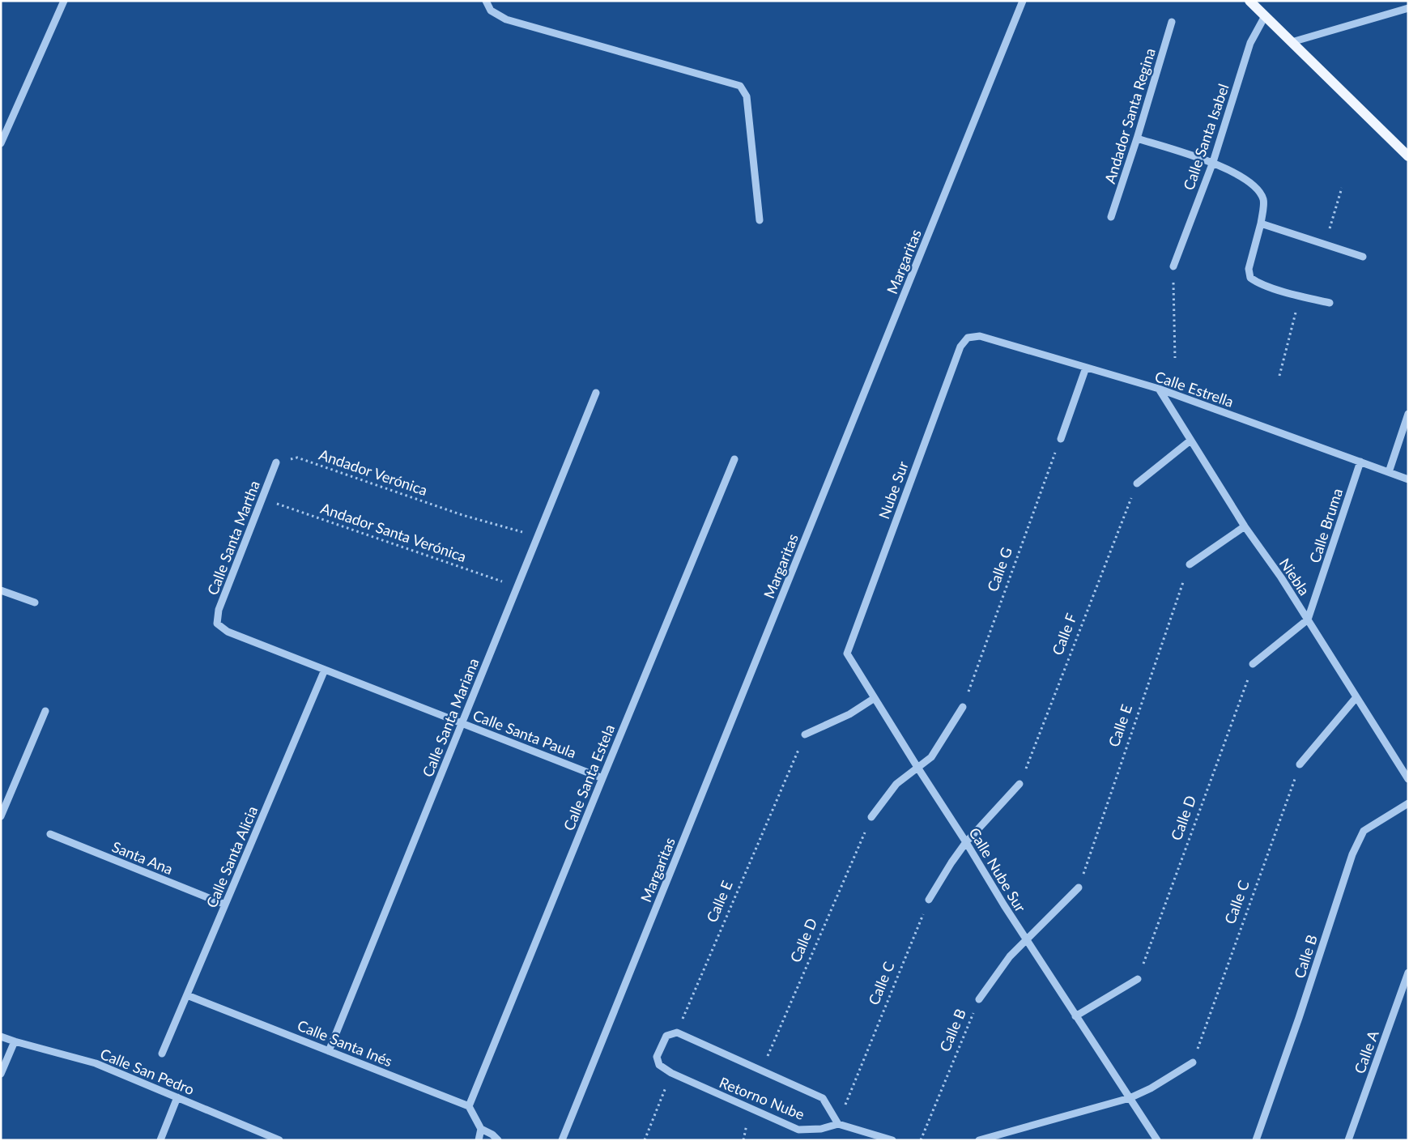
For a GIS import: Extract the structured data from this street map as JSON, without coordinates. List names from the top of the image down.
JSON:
{
  "streets": {
    "street": [
      "Andador Santa Regina",
      "Calle Santa Isabel",
      "Margaritas",
      "Calle Estrella",
      "Nube Sur",
      "Calle Bruma",
      "Calle Santa Martha",
      "Niebla",
      "Calle Santa Mariana",
      "Calle Santa Paula",
      "Calle Santa Estela",
      "Calle Santa Alicia",
      "Santa Ana",
      "Calle Nube Sur",
      "Calle B",
      "Calle Santa Inés",
      "Calle A",
      "Calle San Pedro",
      "Retorno Nube"
    ],
    "path": [
      "Andador Verónica",
      "Andador Santa Verónica",
      "Calle G",
      "Calle F",
      "Calle E",
      "Calle D",
      "Calle C"
    ]
  },
  "crossings": [
    ["Calle Estrella", "Nube Sur"],
    ["Calle Estrella", "Calle Bruma"],
    ["Calle Estrella", "Niebla"],
    ["Andador Verónica", "Calle Santa Martha"],
    ["Andador Verónica", "Calle Santa Mariana"],
    ["Nube Sur", "Calle Nube Sur"],
    ["Calle Bruma", "Niebla"],
    ["Andador Santa Verónica", "Calle Santa Martha"],
    ["Andador Santa Verónica", "Calle Santa Mariana"],
    ["Calle Santa Martha", "Calle Santa Paula"],
    ["Calle Santa Mariana", "Calle Santa Paula"],
    ["Calle Santa Mariana", "Calle Santa Inés"],
    ["Calle Santa Paula", "Calle Santa Estela"],
    ["Calle Santa Paula", "Calle Santa Alicia"],
    ["Calle Santa Estela", "Calle Santa Inés"],
    ["Calle Santa Alicia", "Santa Ana"],
    ["Calle Santa Alicia", "Calle Santa Inés"],
    ["Calle Nube Sur", "Calle B"],
    ["Calle C", "Retorno Nube"]
  ]
}
